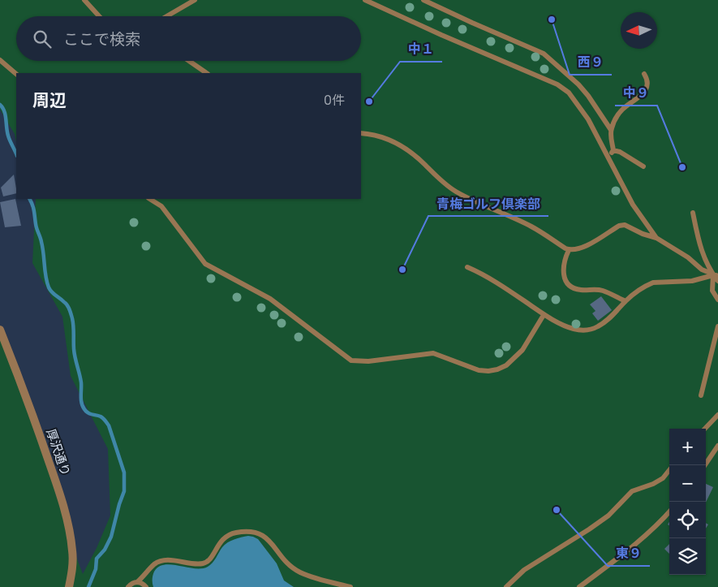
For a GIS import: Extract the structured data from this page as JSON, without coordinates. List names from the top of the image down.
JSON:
{
  "streets": {
    "street": ["厚沢通り"]
  },
  "places": [
    "西９",
    "中１",
    "中９",
    "青梅ゴルフ倶楽部",
    "東９"
  ],
  "north": "left",
  "page": {
    "search": "ここで検索",
    "heading": ["周辺", "0件"],
    "map_buttons": ["+", "−"]
  }
}
